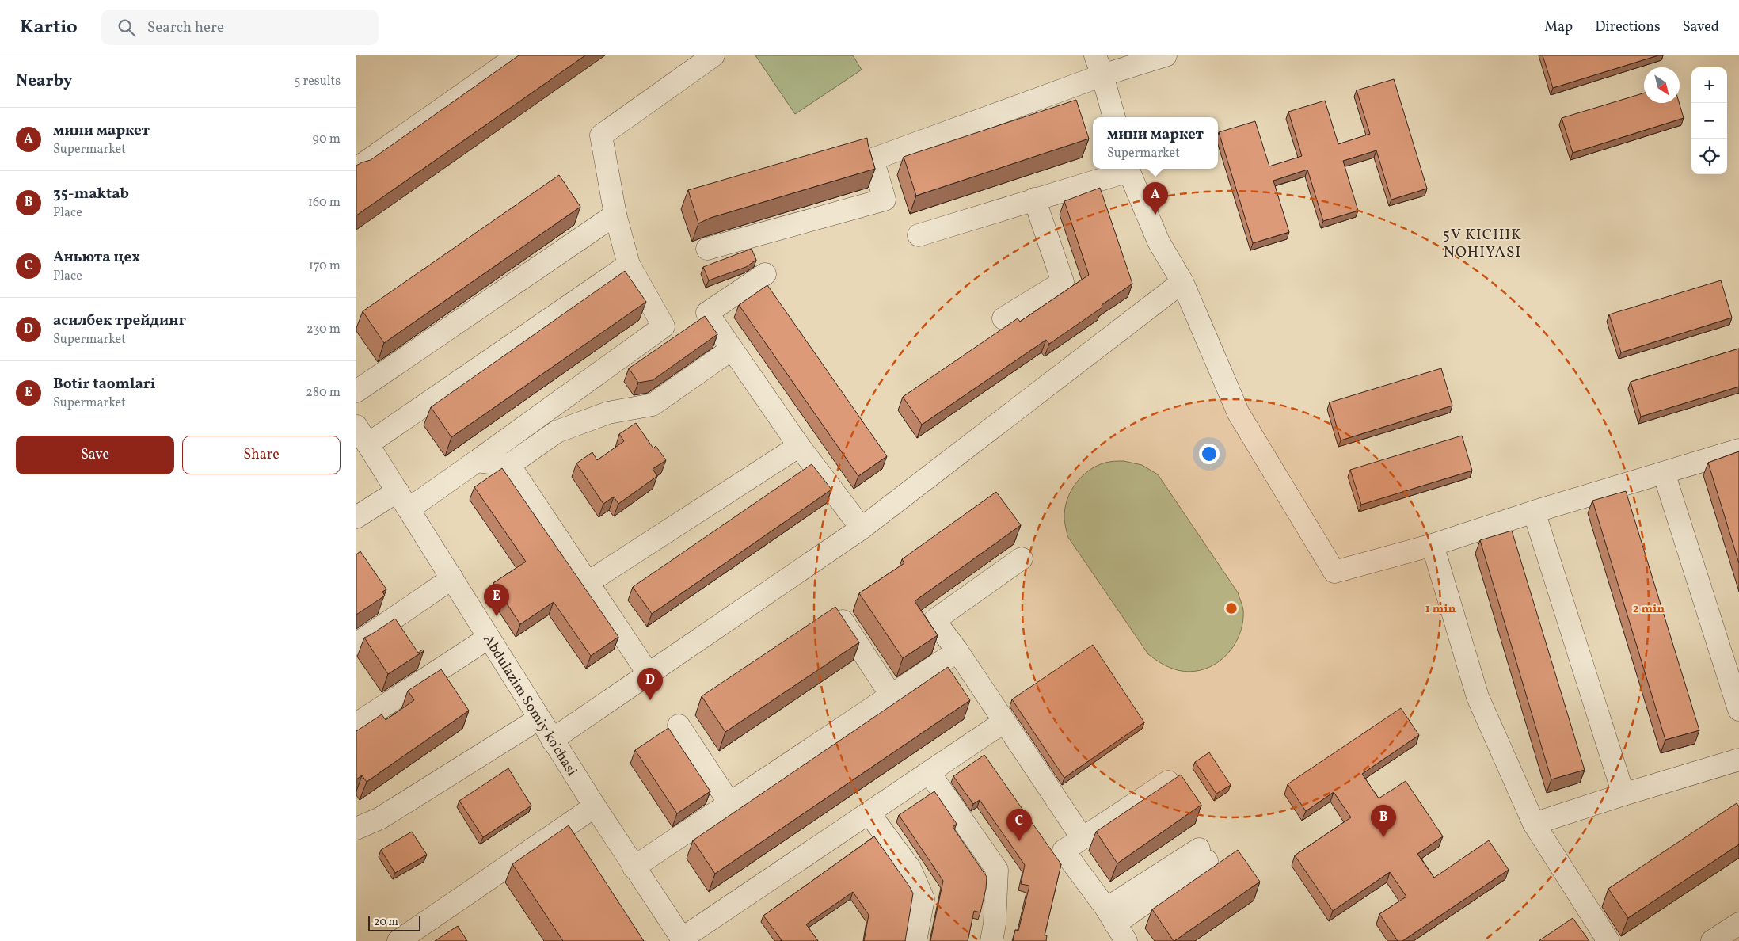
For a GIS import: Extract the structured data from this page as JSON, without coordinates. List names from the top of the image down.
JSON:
{
  "streets": {
    "street": ["Abdulazim Somiy ko'chasi"]
  },
  "districts": ["5V KICHIK NOHIYASI"],
  "scale_bar": "20 m",
  "north": "bottom right",
  "page": {
    "header": "Kartio",
    "search": "Search here",
    "nav": ["Map", "Directions", "Saved"],
    "heading": ["Nearby", "5 results"],
    "map_buttons": ["+", "−"],
    "list": [
      {
        "mark": "A",
        "name": "мини маркет",
        "note": "Supermarket",
        "value": "90 m"
      },
      {
        "mark": "B",
        "name": "35-maktab",
        "note": "Place",
        "value": "160 m"
      },
      {
        "mark": "C",
        "name": "Аньюта цех",
        "note": "Place",
        "value": "170 m"
      },
      {
        "mark": "D",
        "name": "асилбек трейдинг",
        "note": "Supermarket",
        "value": "230 m"
      },
      {
        "mark": "E",
        "name": "Botir taomlari",
        "note": "Supermarket",
        "value": "280 m"
      }
    ],
    "popup": ["мини маркет", "Supermarket"],
    "pins": [
      "A",
      "E",
      "D",
      "B",
      "C"
    ],
    "buttons": ["Save", "Share"],
    "scale": "20 m"
  },
  "rings": ["1 min", "2 min"]
}
